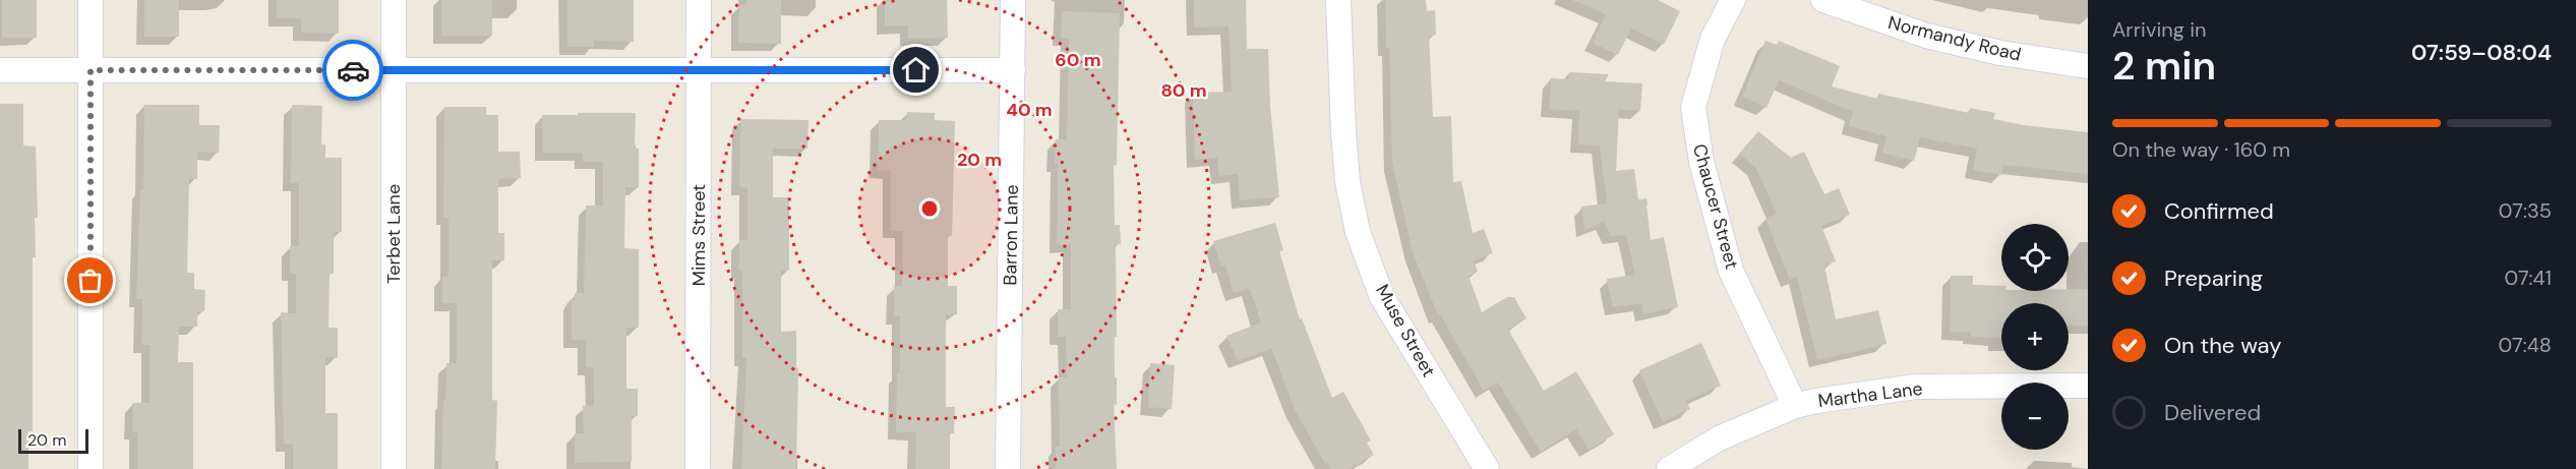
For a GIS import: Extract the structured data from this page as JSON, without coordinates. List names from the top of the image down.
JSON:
{
  "streets": {
    "street": [
      "Normandy Road",
      "Chaucer Street",
      "Terbet Lane",
      "Mims Street",
      "Barron Lane",
      "Muse Street",
      "Martha Lane"
    ]
  },
  "crossings": [
    ["Chaucer Street", "Martha Lane"]
  ],
  "scale_bar": "20 m",
  "page": {
    "heading": ["2 min", "Arriving in", "07:59–08:04"],
    "bar": "On the way · 160 m",
    "list": [
      ["Confirmed", "07:35"],
      ["Preparing", "07:41"],
      ["On the way", "07:48"],
      "Delivered"
    ],
    "map_buttons": ["+", "−"],
    "scale": "20 m"
  },
  "rings": [
    "60 m",
    "80 m",
    "40 m",
    "20 m"
  ]
}
